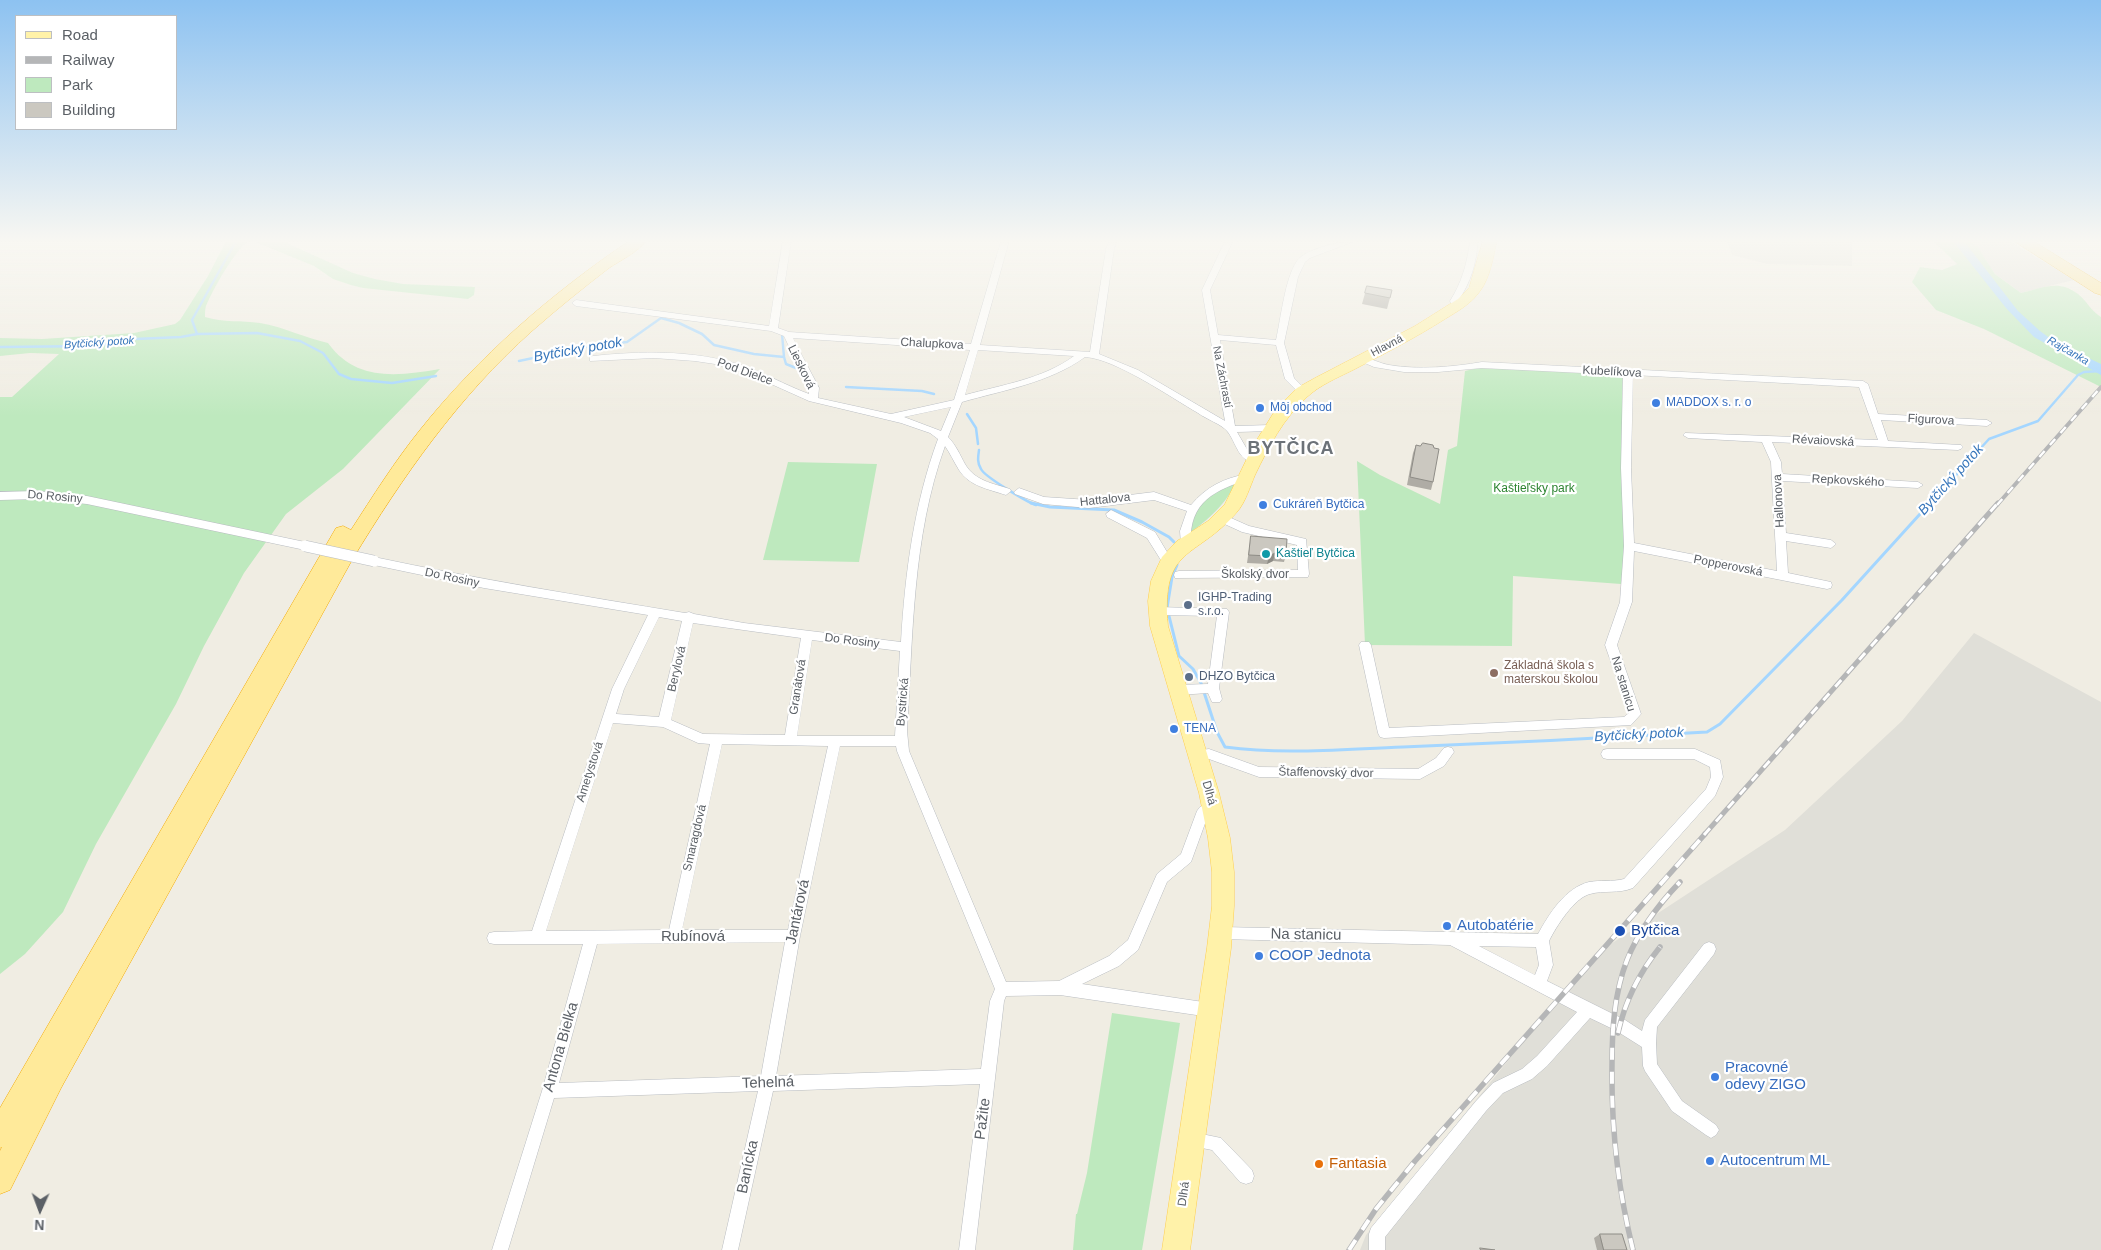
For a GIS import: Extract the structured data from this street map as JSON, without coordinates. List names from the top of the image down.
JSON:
{
  "streets": {
    "main road": ["Hlavná", "Dlhá"],
    "street": [
      "Chalupkova",
      "Liesková",
      "Pod Dielce",
      "Kubelíkova",
      "Na Záchrastí",
      "Figurova",
      "Révaiovská",
      "Repkovského",
      "Do Rosiny",
      "Hattalova",
      "Hallonova",
      "Popperovská",
      "Školský dvor",
      "Berylová",
      "Na stanicu",
      "Granátová",
      "Bystrická",
      "Ametystová",
      "Štaffenovský dvor",
      "Smaragdová",
      "Jantárová",
      "Rubínová",
      "Antona Bielka",
      "Tehelná",
      "Pažite",
      "Banícka"
    ]
  },
  "crossings": [
    ["Chalupkova", "Liesková"],
    ["Chalupkova", "Pod Dielce"],
    ["Chalupkova", "Na Záchrastí"],
    ["Chalupkova", "Bystrická"],
    ["Hlavná", "Kubelíkova"],
    ["Hlavná", "Dlhá"],
    ["Liesková", "Pod Dielce"],
    ["Pod Dielce", "Bystrická"],
    ["Kubelíkova", "Figurova"],
    ["Kubelíkova", "Na stanicu"],
    ["Na Záchrastí", "Dlhá"],
    ["Révaiovská", "Hallonova"],
    ["Repkovského", "Hallonova"],
    ["Do Rosiny", "Berylová"],
    ["Do Rosiny", "Granátová"],
    ["Do Rosiny", "Bystrická"],
    ["Do Rosiny", "Ametystová"],
    ["Hattalova", "Školský dvor"],
    ["Hattalova", "Dlhá"],
    ["Hallonova", "Popperovská"],
    ["Popperovská", "Na stanicu"],
    ["Školský dvor", "Dlhá"],
    ["Na stanicu", "Dlhá"],
    ["Bystrická", "Pažite"],
    ["Štaffenovský dvor", "Dlhá"],
    ["Smaragdová", "Rubínová"],
    ["Jantárová", "Rubínová"],
    ["Jantárová", "Tehelná"],
    ["Jantárová", "Banícka"],
    ["Rubínová", "Antona Bielka"],
    ["Antona Bielka", "Tehelná"],
    ["Tehelná", "Pažite"],
    ["Tehelná", "Banícka"]
  ],
  "districts": ["BYTČICA"],
  "water": ["Bytčický potok", "Rajčanka"],
  "parks": ["Kaštieľsky park"],
  "places": [
    "MADDOX s. r. o",
    "Môj obchod",
    "Cukráreň Bytčica",
    "Kaštieľ Bytčica",
    "IGHP-Trading s.r.o.",
    "Základná škola s materskou školou",
    "DHZO Bytčica",
    "TENA",
    "Autobatérie",
    "Bytčica",
    "COOP Jednota",
    "Pracovné odevy ZIGO",
    "Autocentrum ML",
    "Fantasia"
  ],
  "legend": [
    "Road",
    "Railway",
    "Park",
    "Building"
  ],
  "north": "bottom"
}
